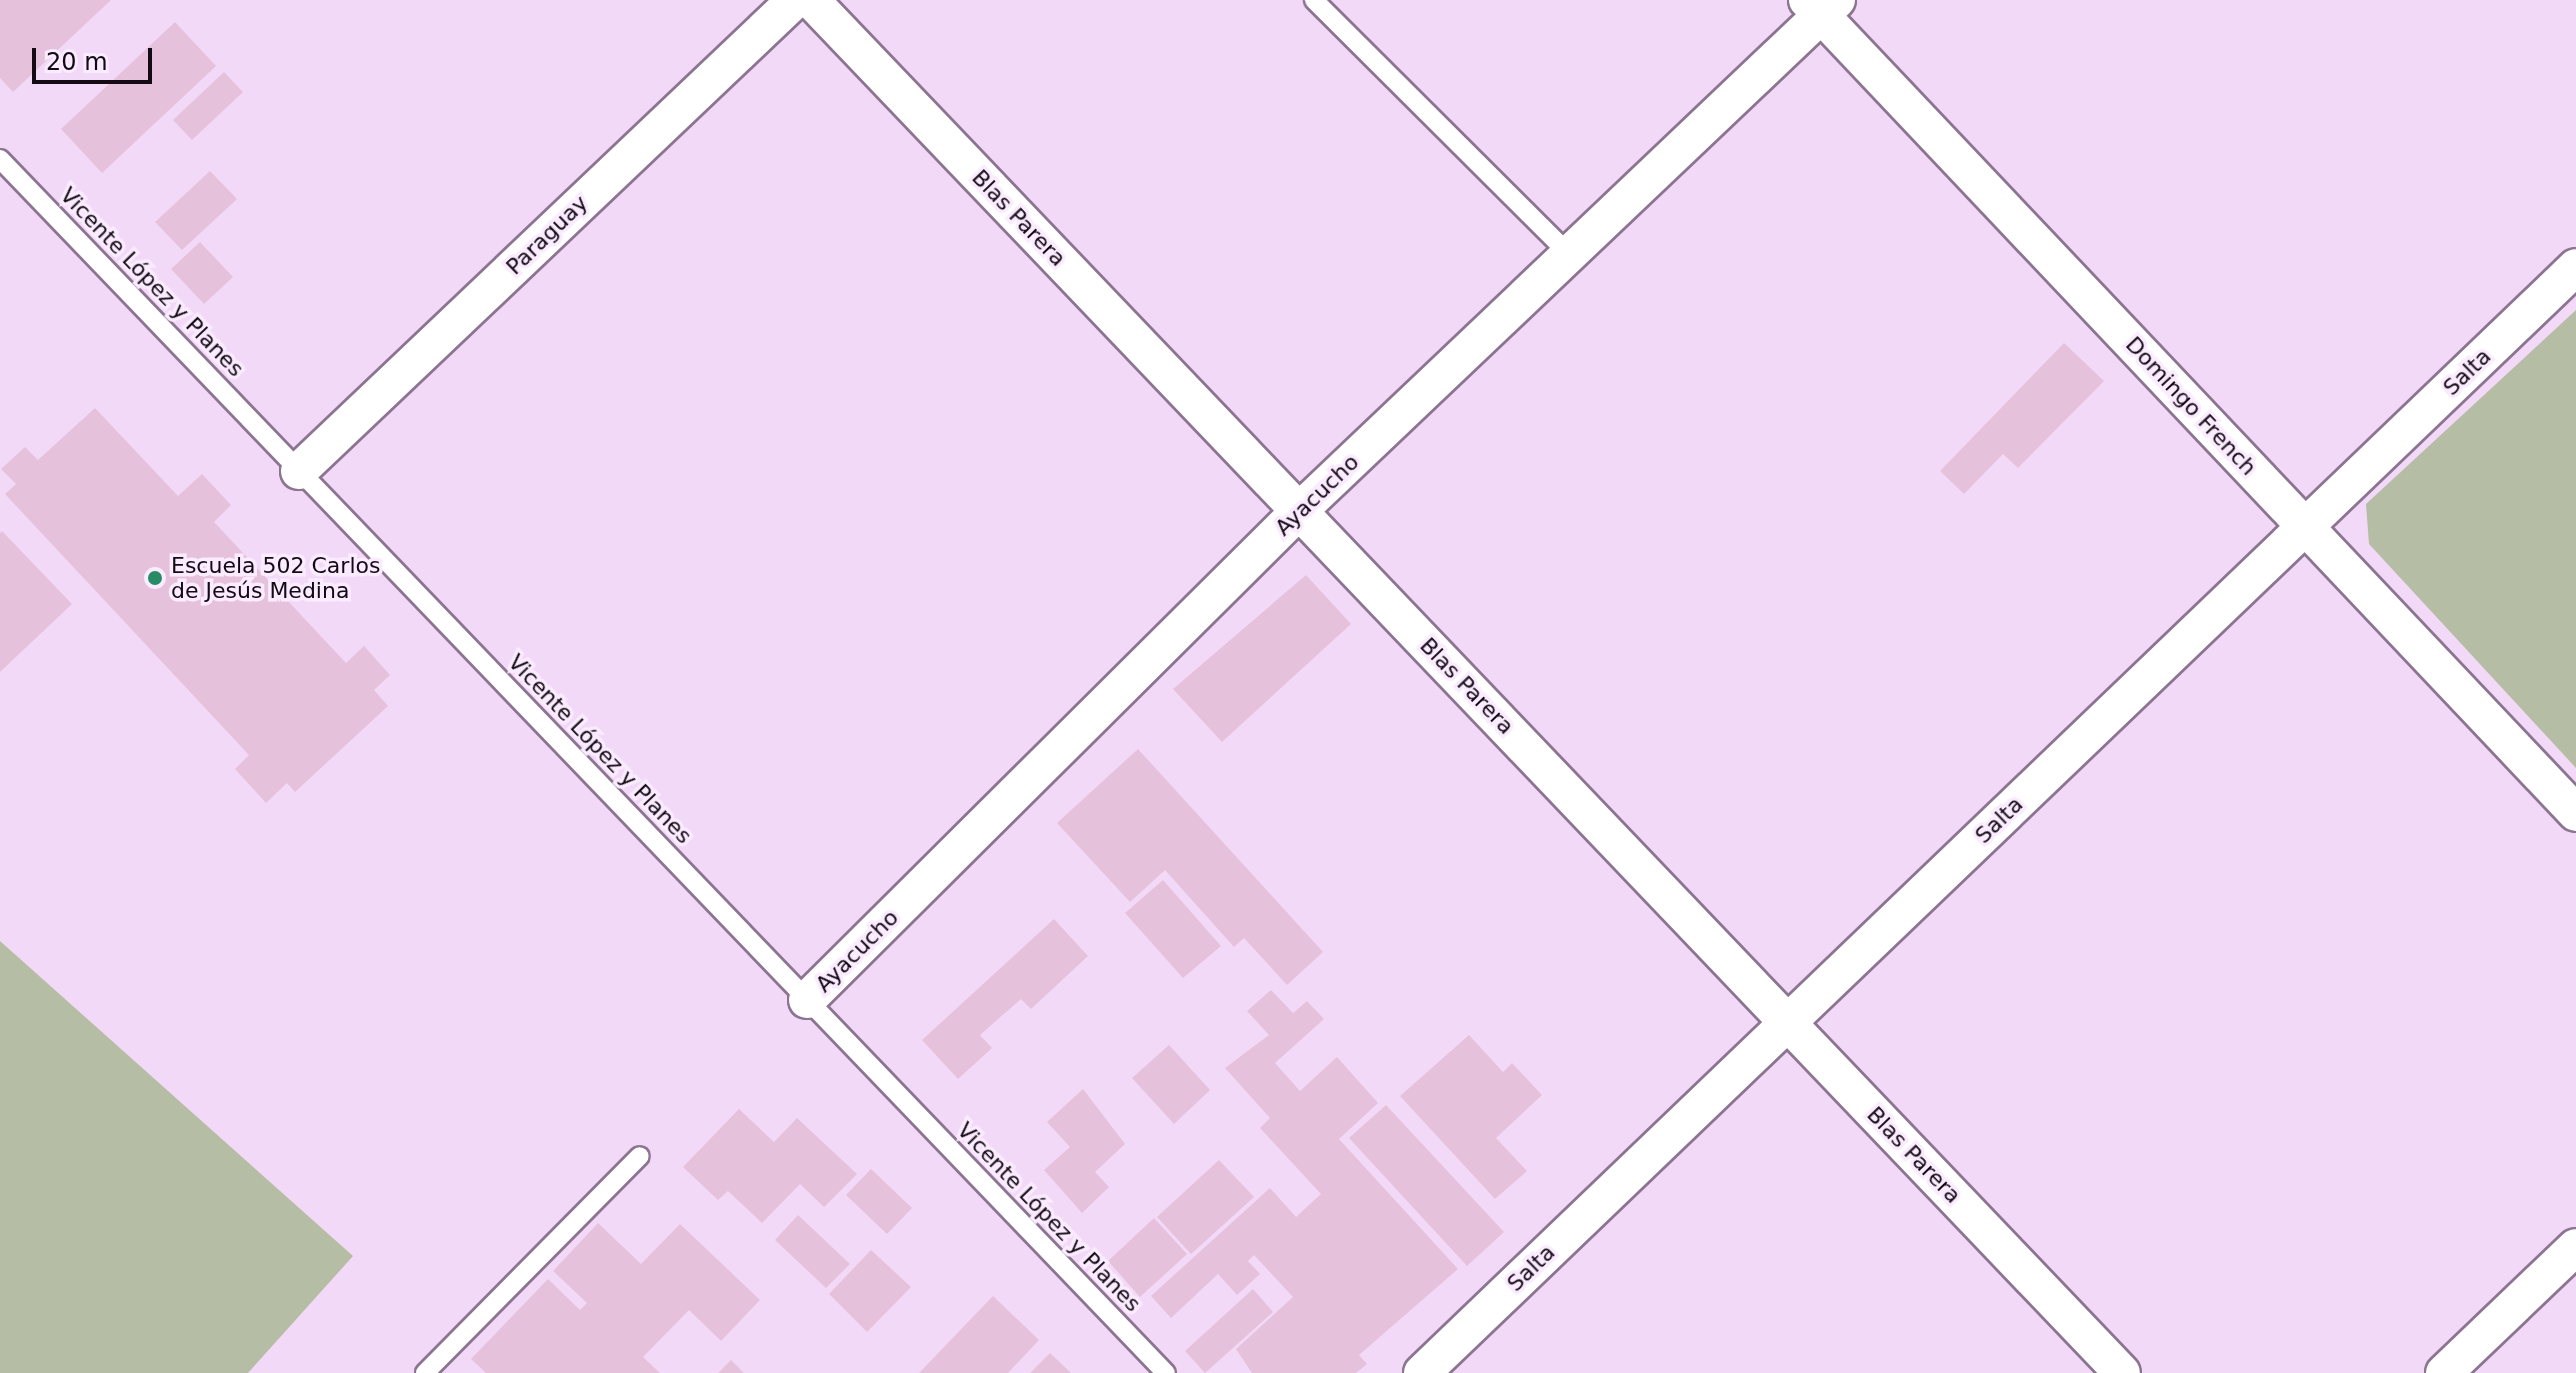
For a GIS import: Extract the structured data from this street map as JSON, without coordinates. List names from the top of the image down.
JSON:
{
  "streets": {
    "street": [
      "Blas Parera",
      "Paraguay",
      "Salta",
      "Domingo French",
      "Ayacucho"
    ],
    "lane": ["Vicente López y Planes"]
  },
  "crossings": [
    ["Blas Parera", "Salta"],
    ["Blas Parera", "Ayacucho"],
    ["Paraguay", "Vicente López y Planes"],
    ["Vicente López y Planes", "Ayacucho"],
    ["Salta", "Domingo French"],
    ["Domingo French", "Ayacucho"]
  ],
  "places": ["Escuela 502 Carlos de Jesús Medina"],
  "scale_bar": "20 m"
}
